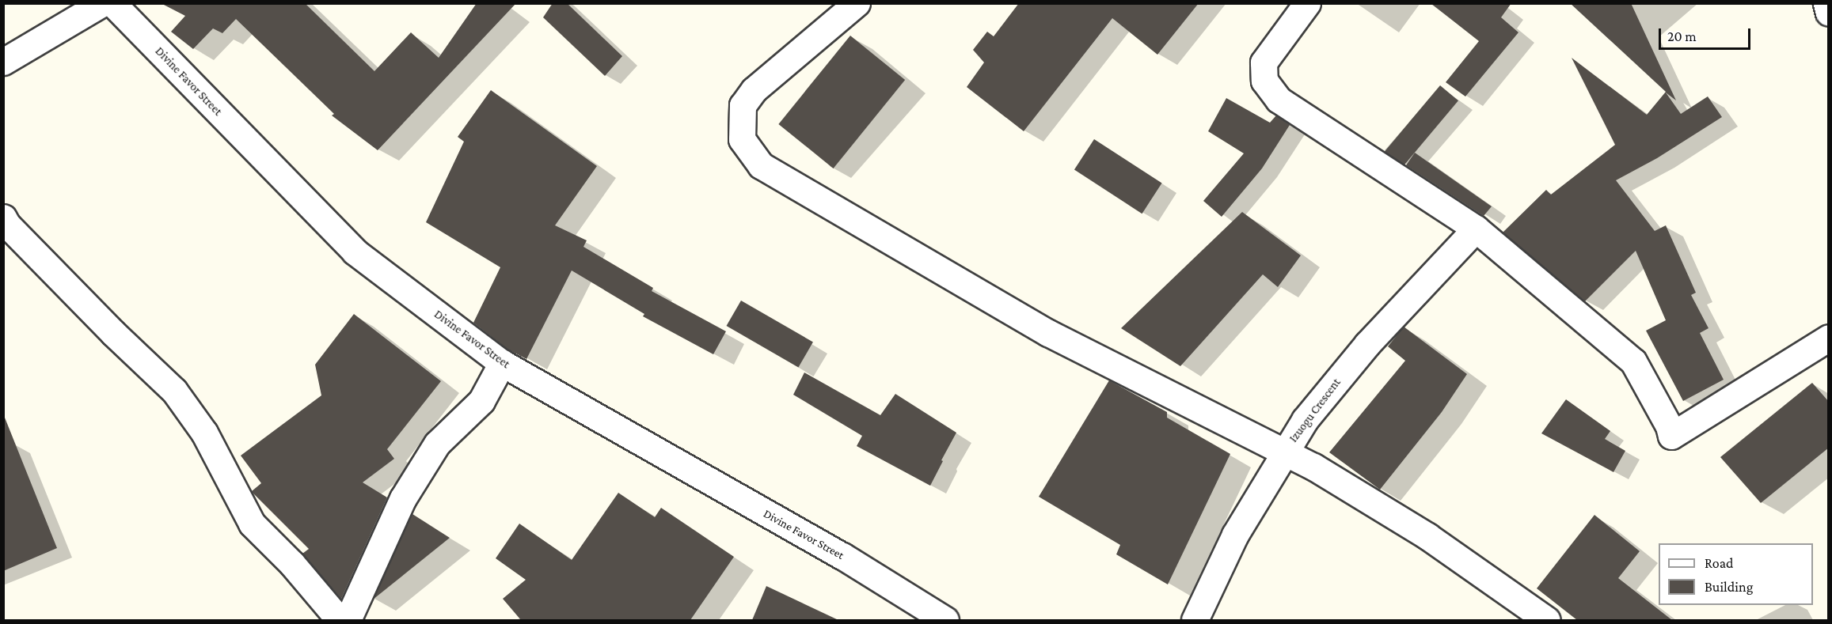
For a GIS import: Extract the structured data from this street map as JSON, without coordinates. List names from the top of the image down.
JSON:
{
  "streets": {
    "street": ["Divine Favor Street", "Izuogu Crescent"]
  },
  "legend": ["Road", "Building"],
  "scale_bar": "20 m"
}
